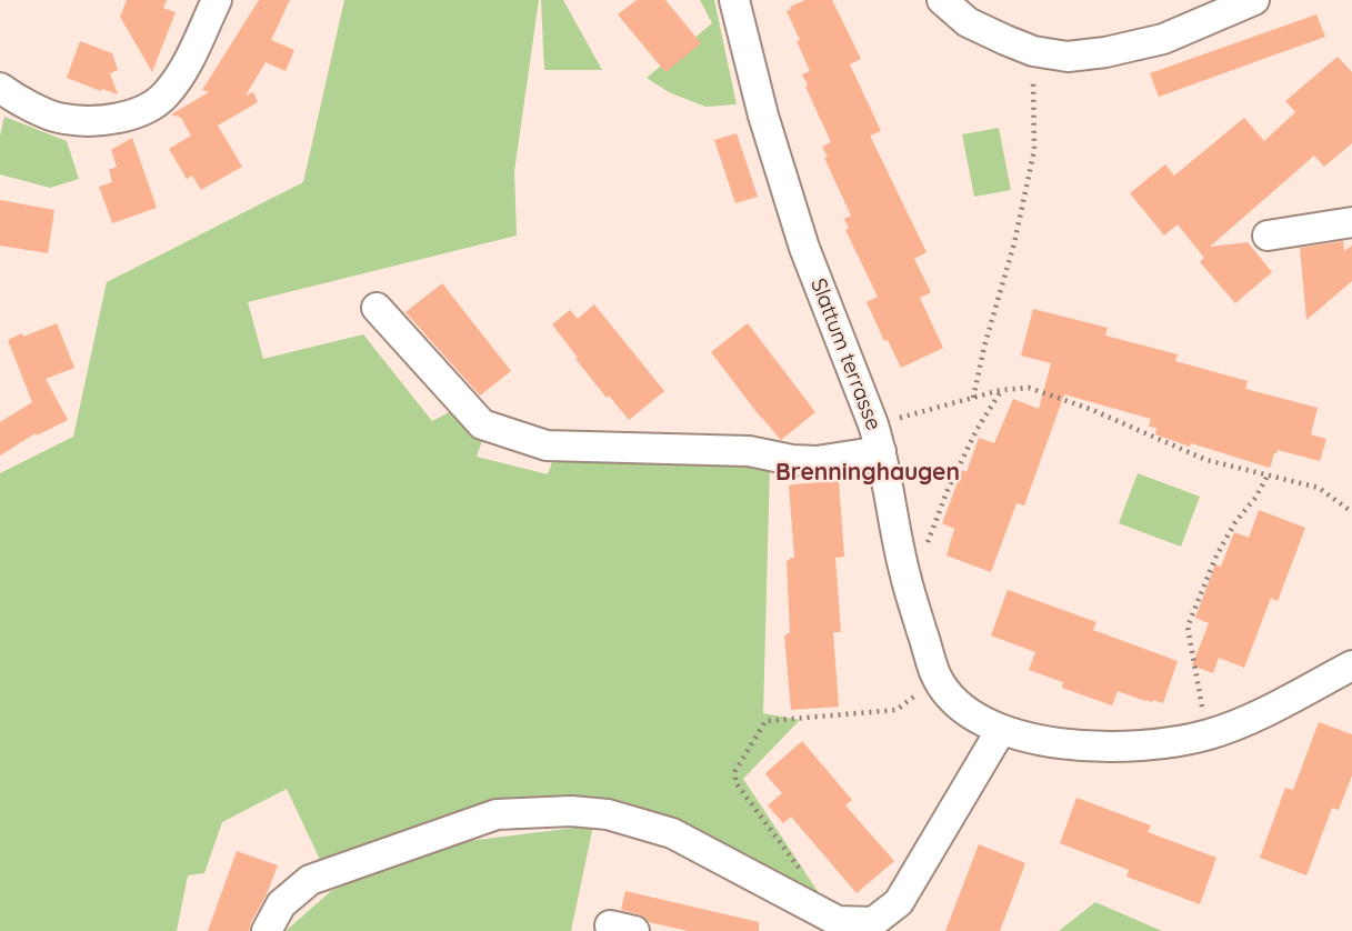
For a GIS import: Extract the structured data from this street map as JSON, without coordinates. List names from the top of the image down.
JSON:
{
  "streets": {
    "street": ["Slattum terrasse"]
  },
  "districts": ["Brenninghaugen"]
}
